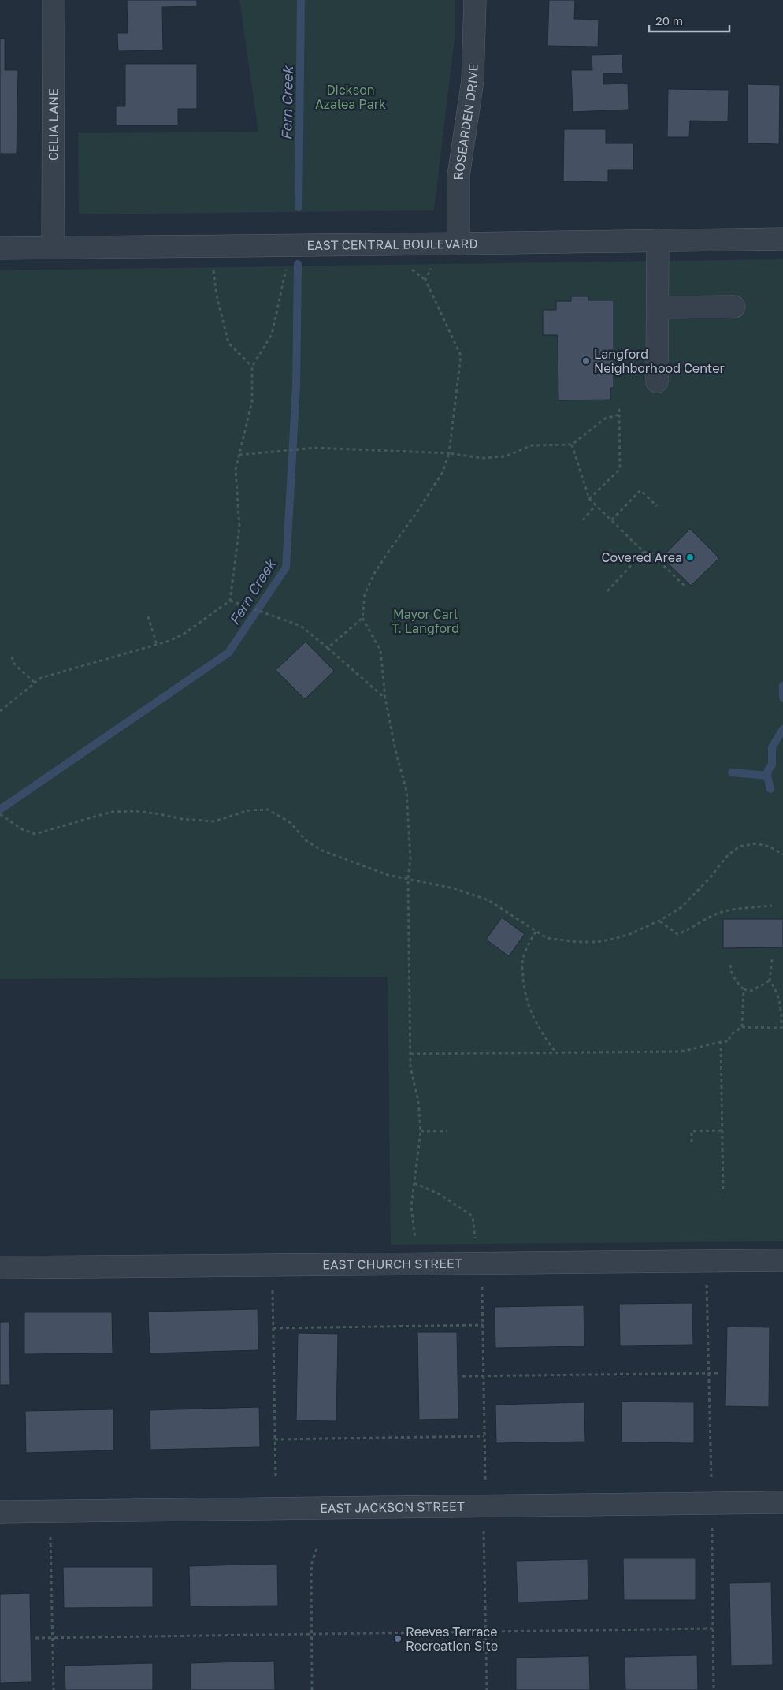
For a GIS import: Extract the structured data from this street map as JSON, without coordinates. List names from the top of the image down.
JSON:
{
  "streets": {
    "street": [
      "ROSEARDEN DRIVE",
      "CELIA LANE",
      "EAST CENTRAL BOULEVARD",
      "EAST CHURCH STREET",
      "EAST JACKSON STREET"
    ]
  },
  "crossings": [
    ["ROSEARDEN DRIVE", "EAST CENTRAL BOULEVARD"],
    ["CELIA LANE", "EAST CENTRAL BOULEVARD"]
  ],
  "water": ["Fern Creek"],
  "parks": ["Dickson Azalea Park", "Mayor Carl T. Langford"],
  "places": ["Langford Neighborhood Center", "Covered Area", "Reeves Terrace Recreation Site"],
  "scale_bar": "20 m"
}
